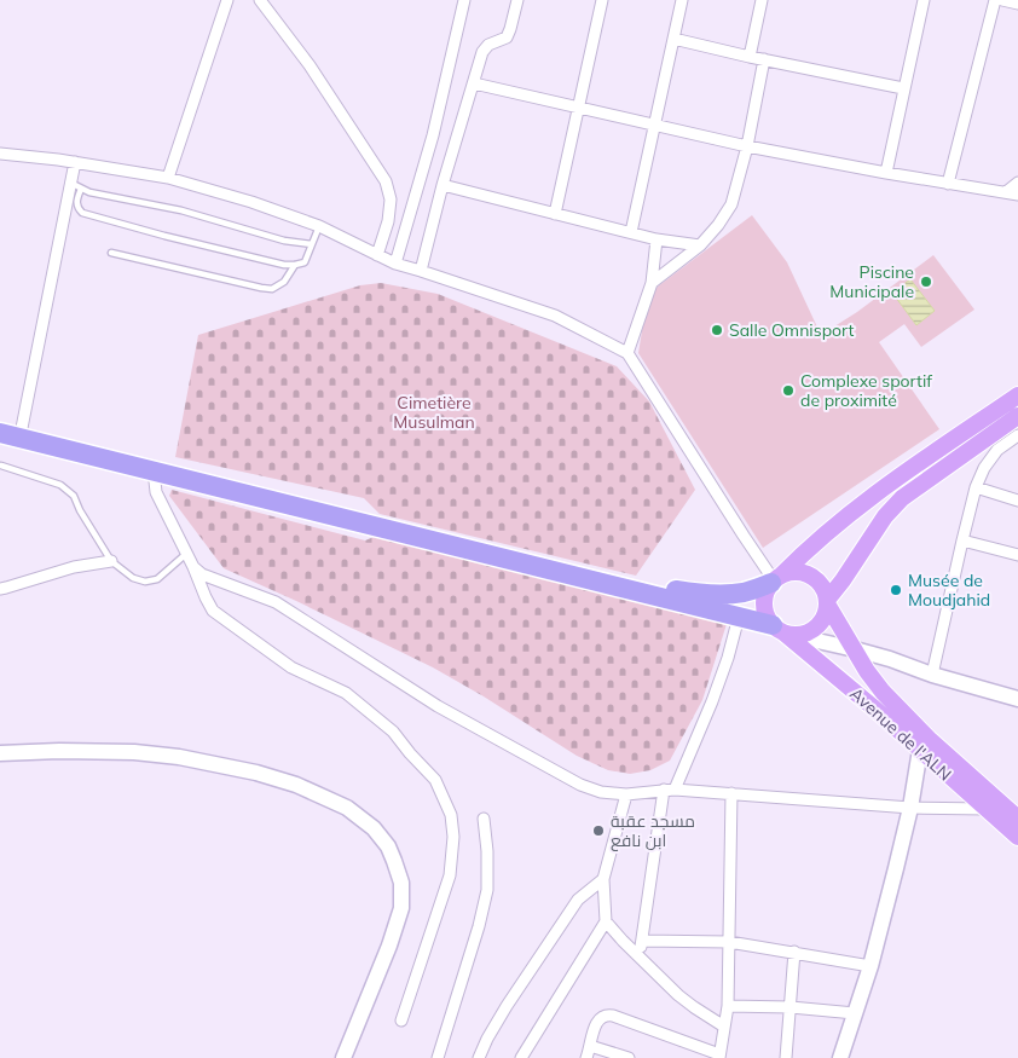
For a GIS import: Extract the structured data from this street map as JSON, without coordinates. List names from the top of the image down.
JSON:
{
  "streets": {
    "main road": ["Avenue de l'ALN"]
  },
  "parks": ["Cimetière Musulman"],
  "places": [
    "Piscine Municipale",
    "Salle Omnisport",
    "Complexe sportif de proximité",
    "Musée de Moudjahid",
    "مسجد عقبة ابن نافع"
  ]
}
